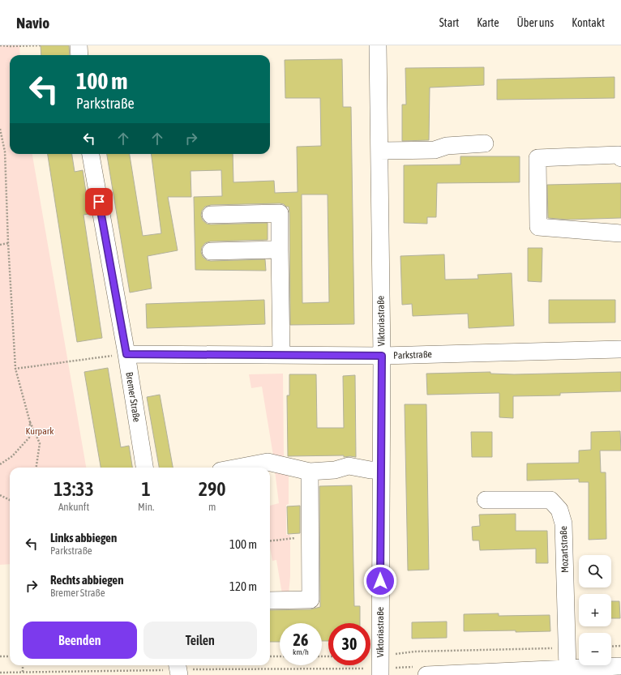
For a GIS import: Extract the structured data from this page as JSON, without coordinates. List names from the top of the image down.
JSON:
{
  "streets": {
    "street": [
      "Viktoriastraße",
      "Parkstraße",
      "Bremer Straße",
      "Mozartstraße"
    ]
  },
  "crossings": [
    ["Viktoriastraße", "Parkstraße"],
    ["Parkstraße", "Bremer Straße"]
  ],
  "parks": ["Kurpark"],
  "page": {
    "header": "Navio",
    "nav": [
      "Start",
      "Karte",
      "Über uns",
      "Kontakt"
    ],
    "turn": ["100 m", "Parkstraße"],
    "eta": [
      "13:33",
      "Ankunft",
      "1",
      "Min.",
      "290",
      "m"
    ],
    "list": [
      {
        "name": "Links abbiegen",
        "note": "Parkstraße",
        "value": "100 m"
      },
      {
        "name": "Rechts abbiegen",
        "note": "Bremer Straße",
        "value": "120 m"
      }
    ],
    "map_buttons": ["+", "−"],
    "buttons": ["Beenden", "Teilen"],
    "speed": "26 km/h",
    "limit": "30"
  }
}
